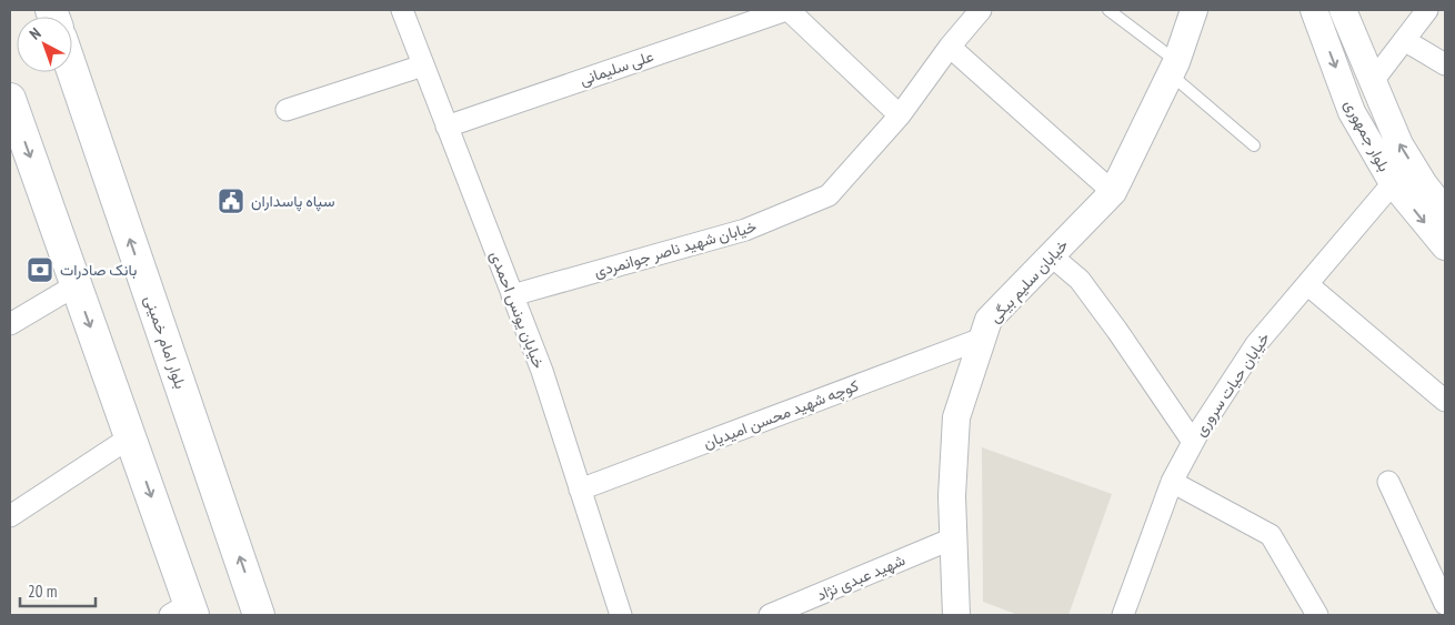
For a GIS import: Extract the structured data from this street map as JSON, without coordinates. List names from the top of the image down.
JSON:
{
  "streets": {
    "main road": ["بلوار امام خمینی"],
    "street": [
      "علی سلیمانی",
      "بلوار جمهوری",
      "خیابان شهید ناصر جوانمردی",
      "خیابان سلیم بیگی",
      "خیابان یونس احمدی",
      "خیابان حیات سروری",
      "کوچه شهید محسن امیدیان",
      "شهید عبدی نژاد"
    ]
  },
  "crossings": [
    ["علی سلیمانی", "خیابان یونس احمدی"],
    ["بلوار جمهوری", "خیابان حیات سروری"],
    ["خیابان شهید ناصر جوانمردی", "خیابان یونس احمدی"],
    ["خیابان سلیم بیگی", "کوچه شهید محسن امیدیان"],
    ["خیابان سلیم بیگی", "شهید عبدی نژاد"],
    ["خیابان یونس احمدی", "کوچه شهید محسن امیدیان"]
  ],
  "places": {
    "public building": ["سپاه پاسداران"],
    "bank": ["بانک صادرات"]
  },
  "scale_bar": "20 m",
  "north": "top left"
}
